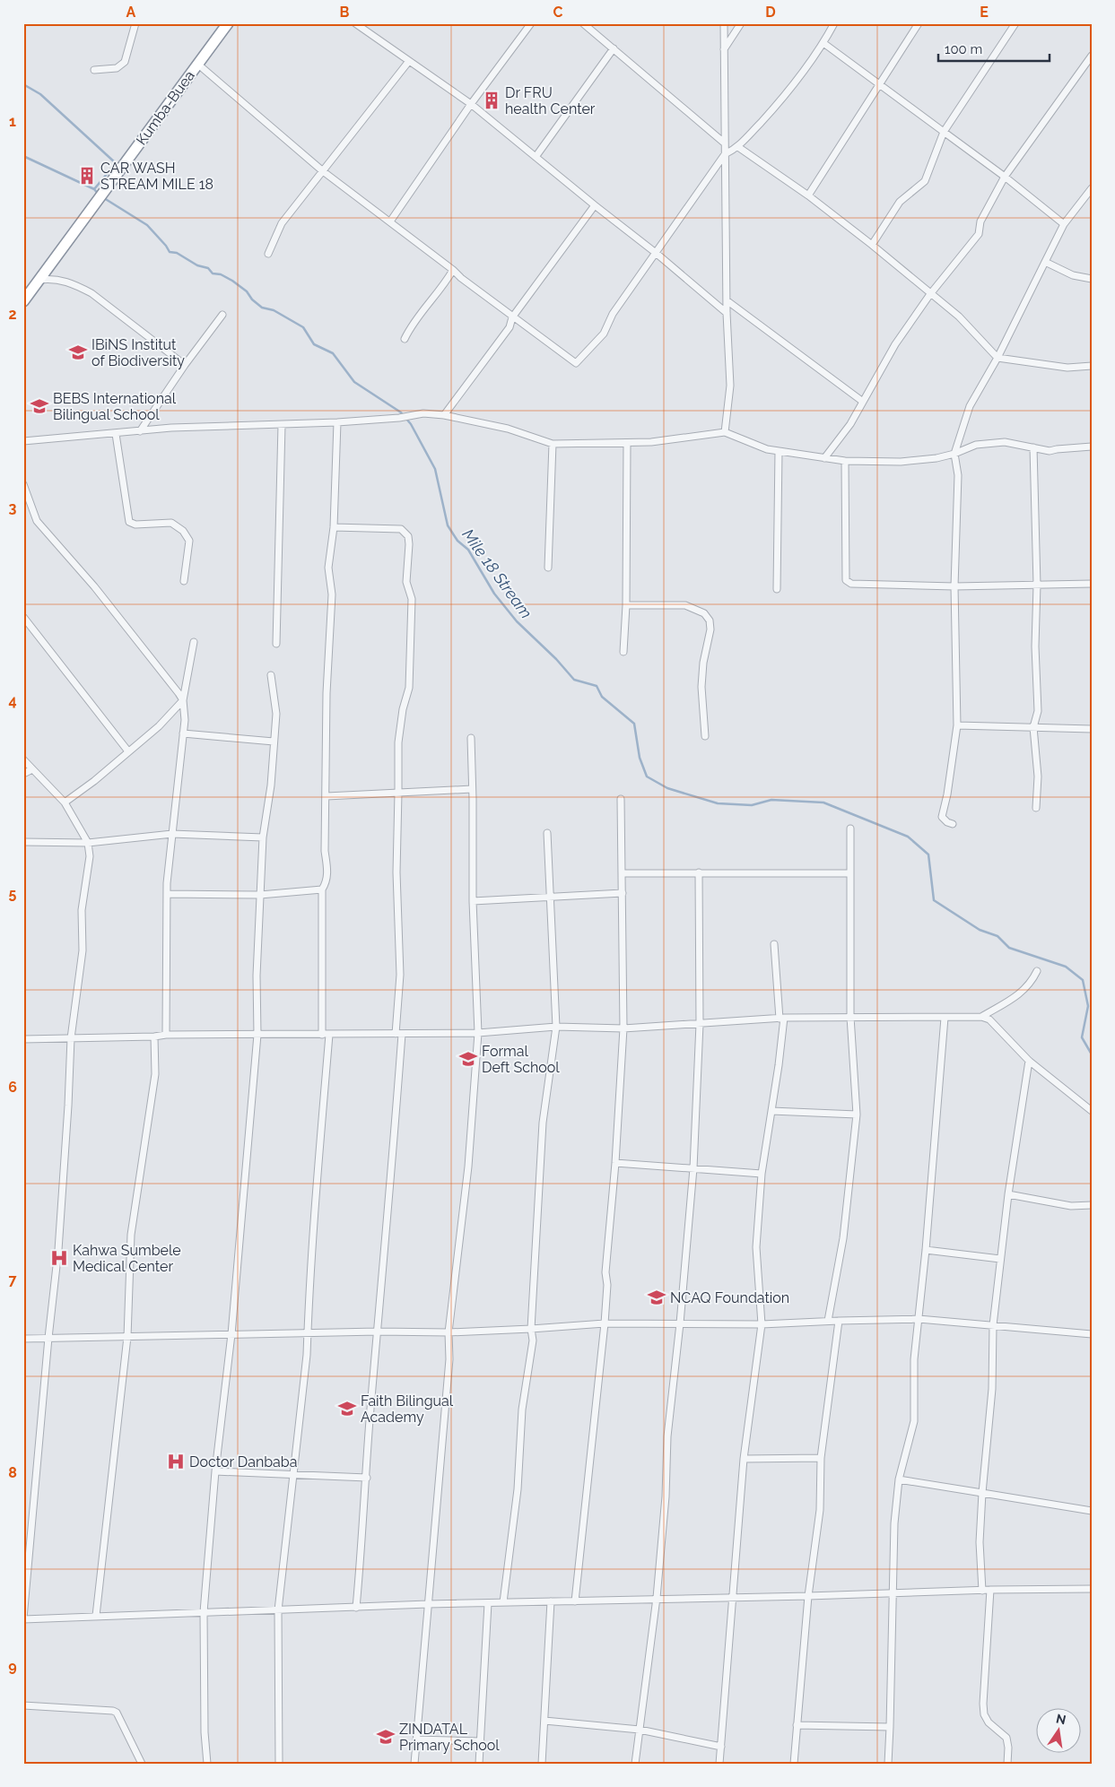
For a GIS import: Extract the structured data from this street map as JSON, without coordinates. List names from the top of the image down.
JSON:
{
  "streets": {
    "highway": ["Kumba-Buea"]
  },
  "water": ["Mile 18 Stream"],
  "places": {
    "building": ["Dr FRU health Center", "CAR WASH STREAM MILE 18"],
    "school or university": [
      "IBiNS Institut of Biodiversity",
      "BEBS International Bilingual School",
      "Formal Deft School",
      "NCAQ Foundation",
      "Faith Bilingual Academy",
      "ZINDATAL Primary School"
    ],
    "hospital": ["Kahwa Sumbele Medical Center", "Doctor Danbaba"]
  },
  "scale_bar": "100 m",
  "north": "top",
  "grid": {
    "columns": [
      "A",
      "B",
      "C",
      "D",
      "E"
    ],
    "rows": [
      "1",
      "2",
      "3",
      "4",
      "5",
      "6",
      "7",
      "8",
      "9"
    ]
  }
}
